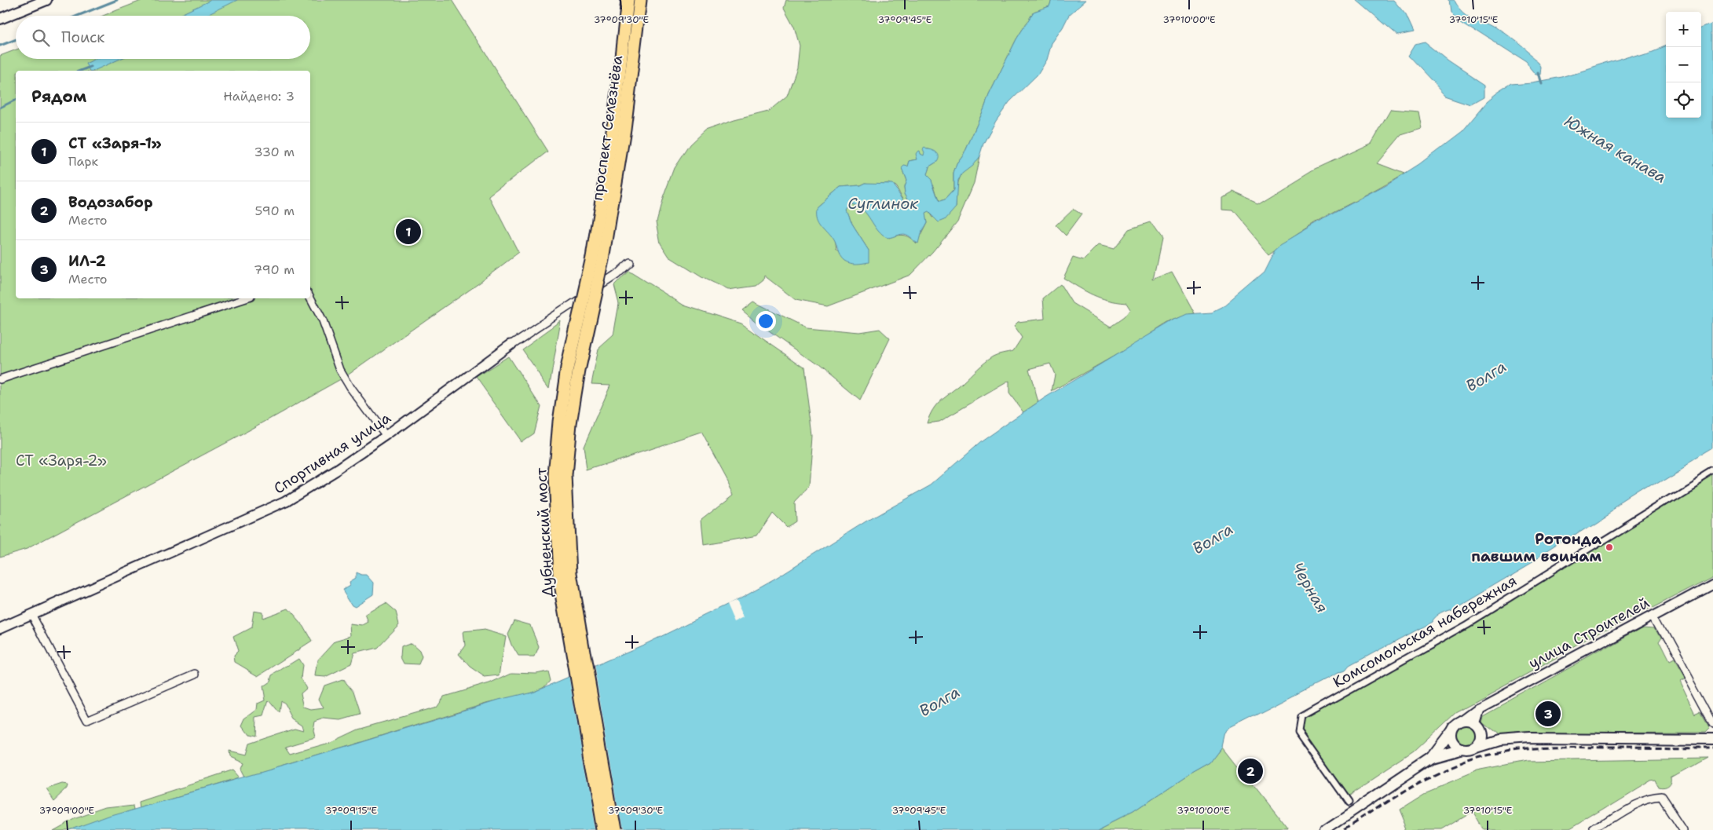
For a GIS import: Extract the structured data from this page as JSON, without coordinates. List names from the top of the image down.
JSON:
{
  "streets": {
    "main road": ["проспект Селезнёва", "Дубненский мост"],
    "street": ["Спортивная улица", "Комсомольская набережная", "улица Строителей"]
  },
  "crossings": [
    ["проспект Селезнёва", "Дубненский мост"]
  ],
  "water": [
    "Южная канава",
    "Суглинок",
    "Волга",
    "Черная"
  ],
  "parks": ["СТ «Заря-2»"],
  "places": ["Ротонда павшим воинам"],
  "page": {
    "map_buttons": ["+", "−"],
    "search": "Поиск",
    "heading": ["Рядом", "Найдено: 3"],
    "list": [
      {
        "mark": "1",
        "name": "СТ «Заря-1»",
        "note": "Парк",
        "value": "330 m"
      },
      {
        "mark": "2",
        "name": "Водозабор",
        "note": "Место",
        "value": "590 m"
      },
      {
        "mark": "3",
        "name": "ИЛ-2",
        "note": "Место",
        "value": "790 m"
      }
    ],
    "pins": ["1", "3", "2"]
  },
  "coordinates": [
    "37°09'30\"E",
    "37°09'45\"E",
    "37°10'00\"E",
    "37°10'15\"E",
    "37°09'00\"E",
    "37°09'15\"E"
  ]
}
